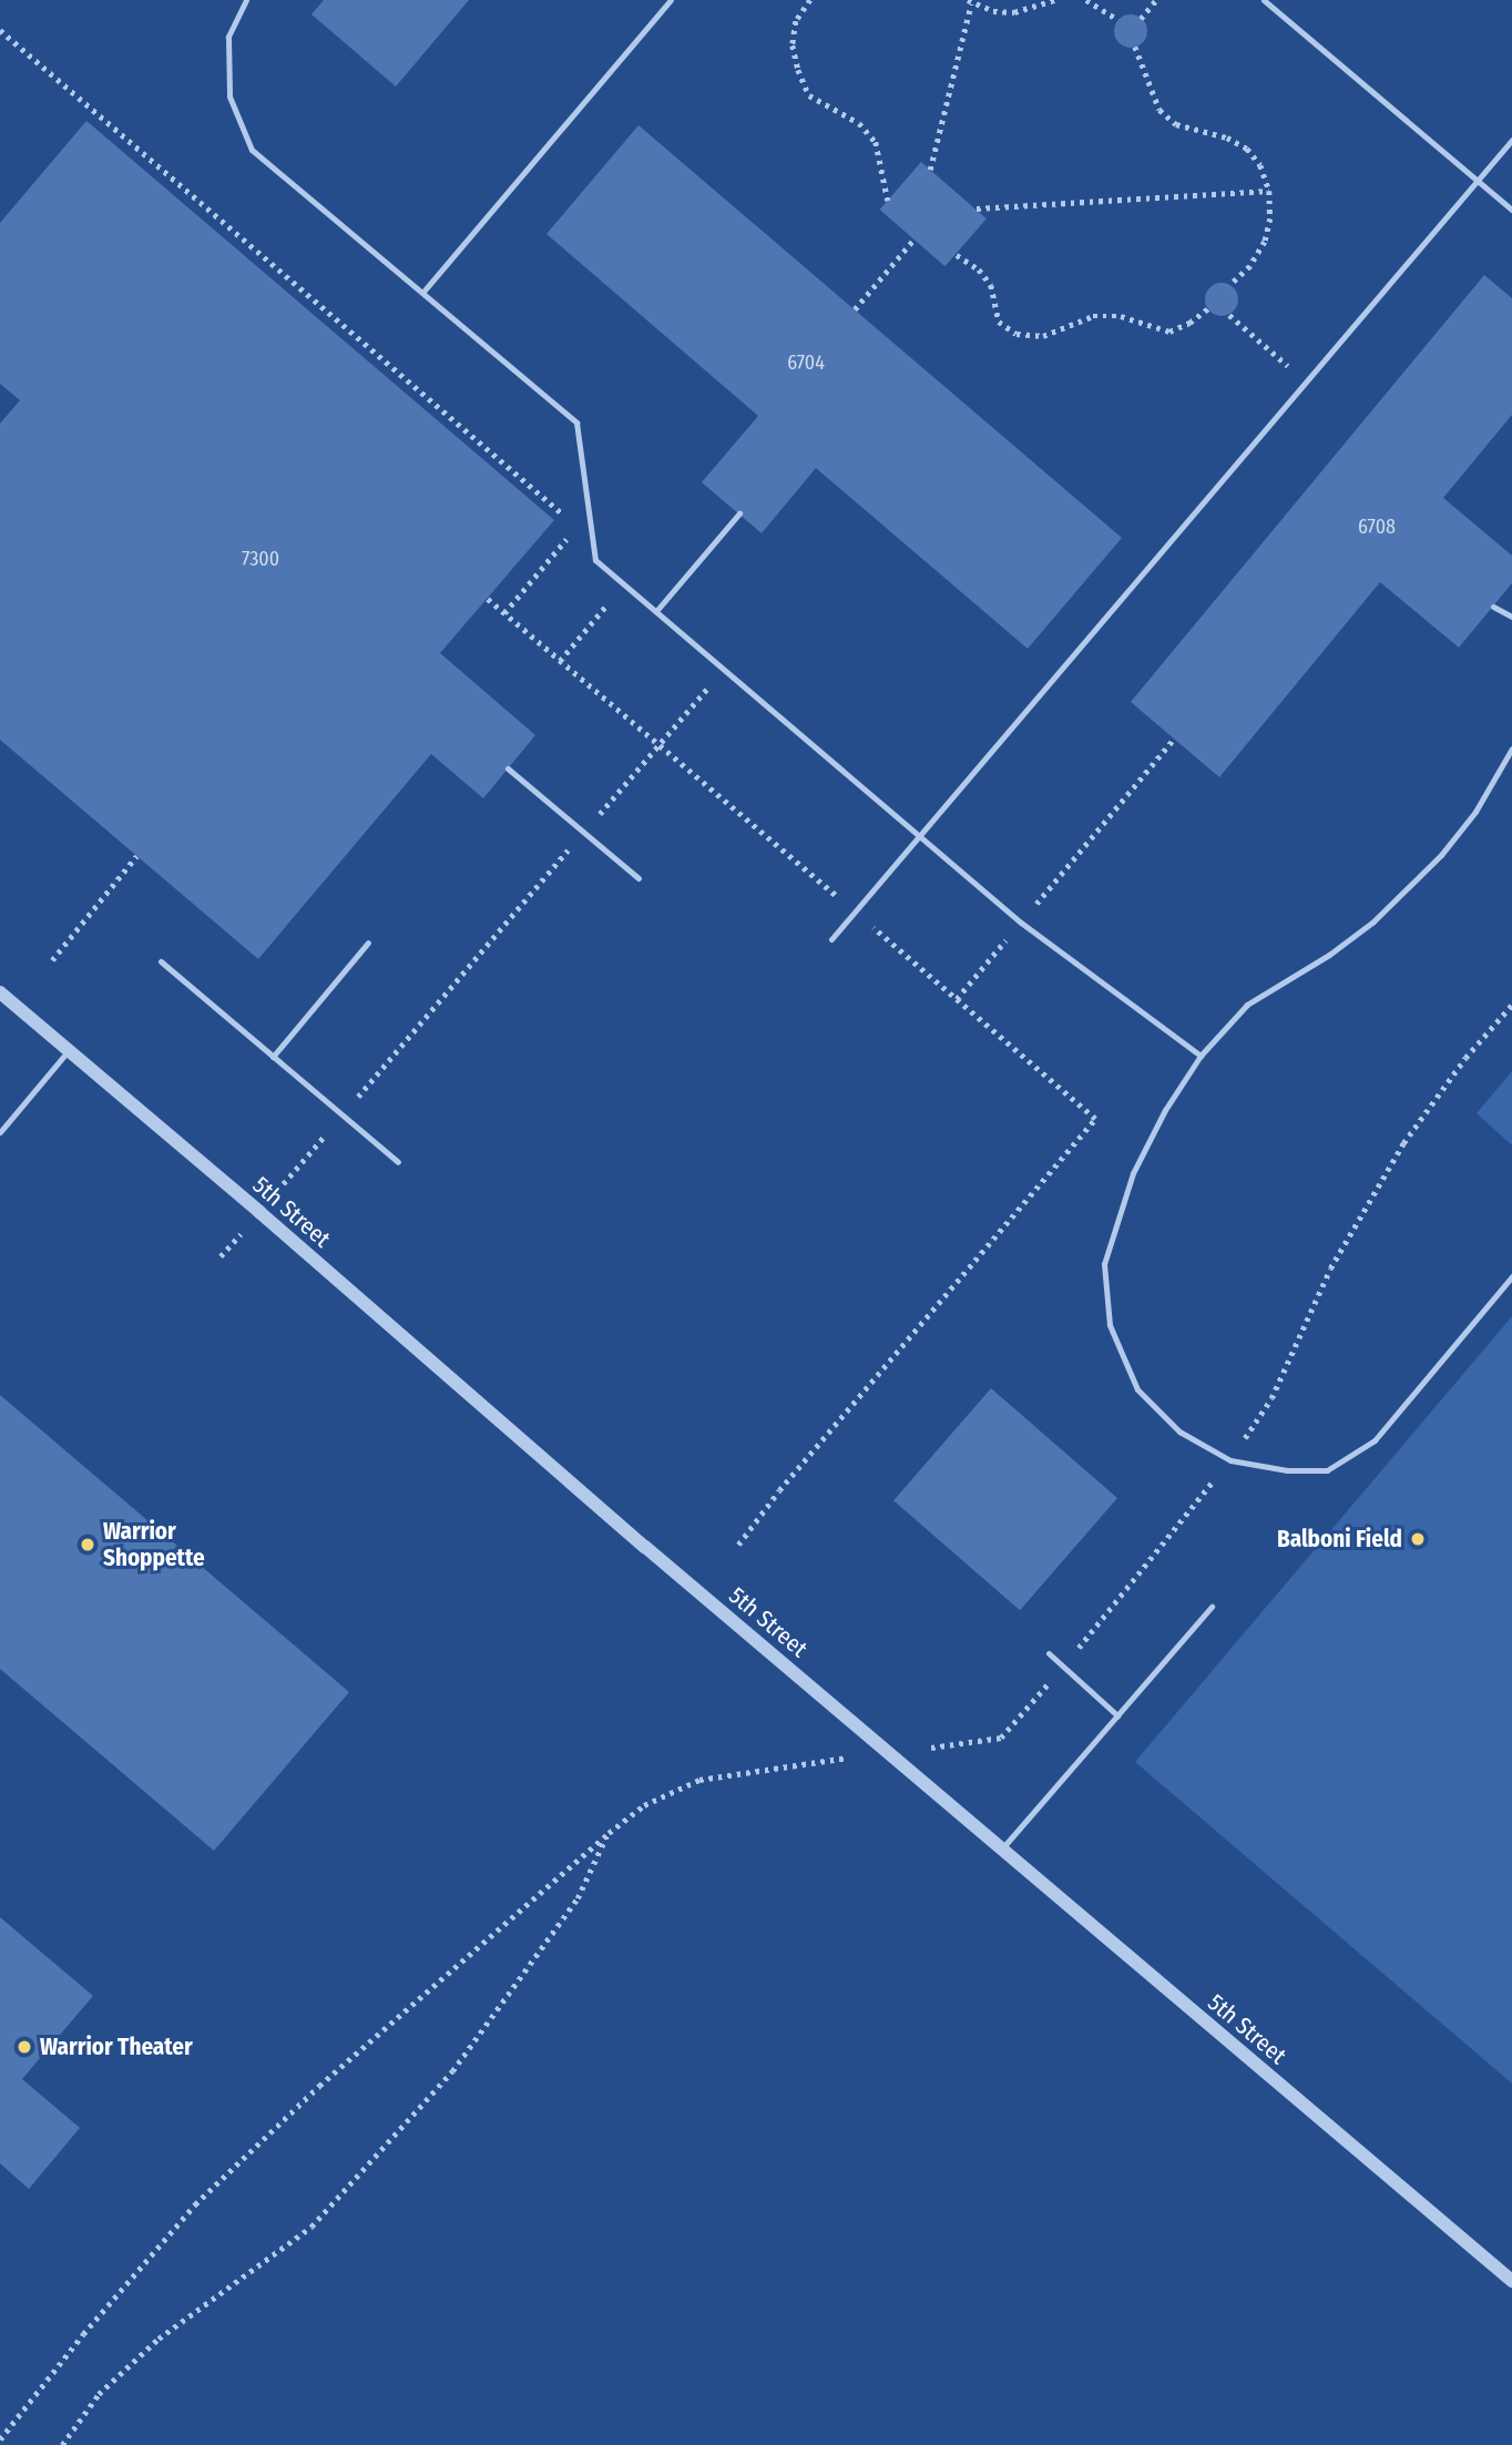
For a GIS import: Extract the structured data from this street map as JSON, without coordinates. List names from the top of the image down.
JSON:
{
  "streets": {
    "street": ["5th Street"]
  },
  "places": ["Balboni Field", "Warrior Shoppette", "Warrior Theater"],
  "house_numbers": ["6704", "6708", "7300"]
}
